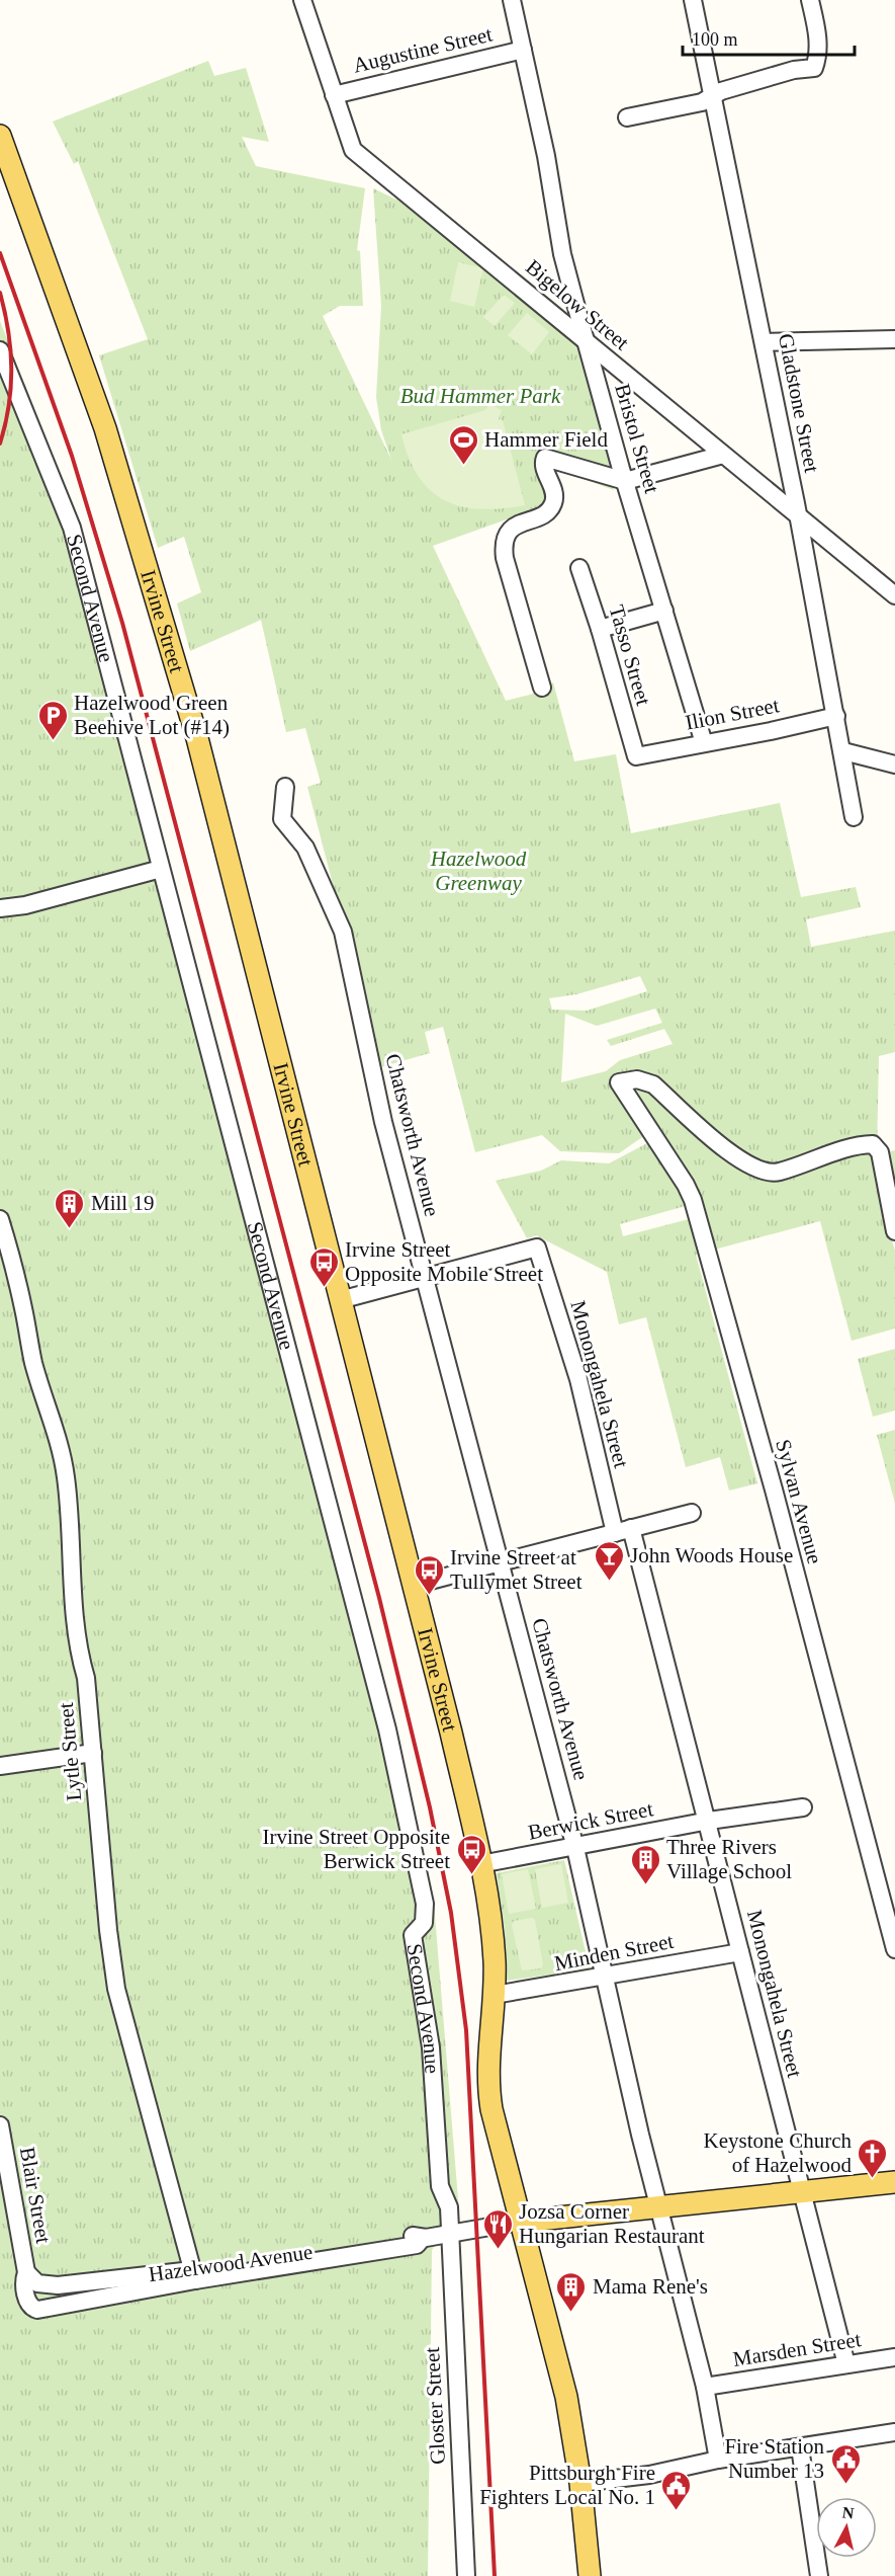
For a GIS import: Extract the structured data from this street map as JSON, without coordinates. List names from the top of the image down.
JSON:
{
  "streets": {
    "main road": ["Irvine Street", "Hazelwood Avenue"],
    "street": [
      "Augustine Street",
      "Bigelow Street",
      "Gladstone Street",
      "Bristol Street",
      "Second Avenue",
      "Tasso Street",
      "Ilion Street",
      "Chatsworth Avenue",
      "Monongahela Street",
      "Sylvan Avenue",
      "Lytle Street",
      "Berwick Street",
      "Minden Street",
      "Blair Street",
      "Marsden Street",
      "Gloster Street"
    ]
  },
  "crossings": [
    ["Augustine Street", "Bigelow Street"],
    ["Augustine Street", "Bristol Street"],
    ["Bigelow Street", "Gladstone Street"],
    ["Bigelow Street", "Bristol Street"],
    ["Gladstone Street", "Ilion Street"],
    ["Bristol Street", "Ilion Street"],
    ["Second Avenue", "Hazelwood Avenue"],
    ["Second Avenue", "Gloster Street"],
    ["Irvine Street", "Berwick Street"],
    ["Irvine Street", "Minden Street"],
    ["Irvine Street", "Hazelwood Avenue"],
    ["Tasso Street", "Ilion Street"],
    ["Chatsworth Avenue", "Monongahela Street"],
    ["Chatsworth Avenue", "Berwick Street"],
    ["Chatsworth Avenue", "Minden Street"],
    ["Chatsworth Avenue", "Hazelwood Avenue"],
    ["Chatsworth Avenue", "Marsden Street"],
    ["Monongahela Street", "Berwick Street"],
    ["Monongahela Street", "Minden Street"],
    ["Monongahela Street", "Hazelwood Avenue"],
    ["Monongahela Street", "Marsden Street"],
    ["Lytle Street", "Hazelwood Avenue"],
    ["Blair Street", "Hazelwood Avenue"],
    ["Hazelwood Avenue", "Gloster Street"]
  ],
  "parks": ["Bud Hammer Park", "Hazelwood Greenway"],
  "places": {
    "sports": ["Hammer Field"],
    "parking": ["Hazelwood Green Beehive Lot (#14)"],
    "building": ["Mill 19", "Three Rivers Village School", "Mama Rene's"],
    "bus stop": ["Irvine Street Opposite Mobile Street", "Irvine Street at Tullymet Street", "Irvine Street Opposite Berwick Street"],
    "bar": ["John Woods House"],
    "church": ["Keystone Church of Hazelwood"],
    "restaurant": ["Jozsa Corner Hungarian Restaurant"],
    "public building": ["Fire Station Number 13", "Pittsburgh Fire Fighters Local No. 1"]
  },
  "scale_bar": "100 m",
  "north": "top"
}
